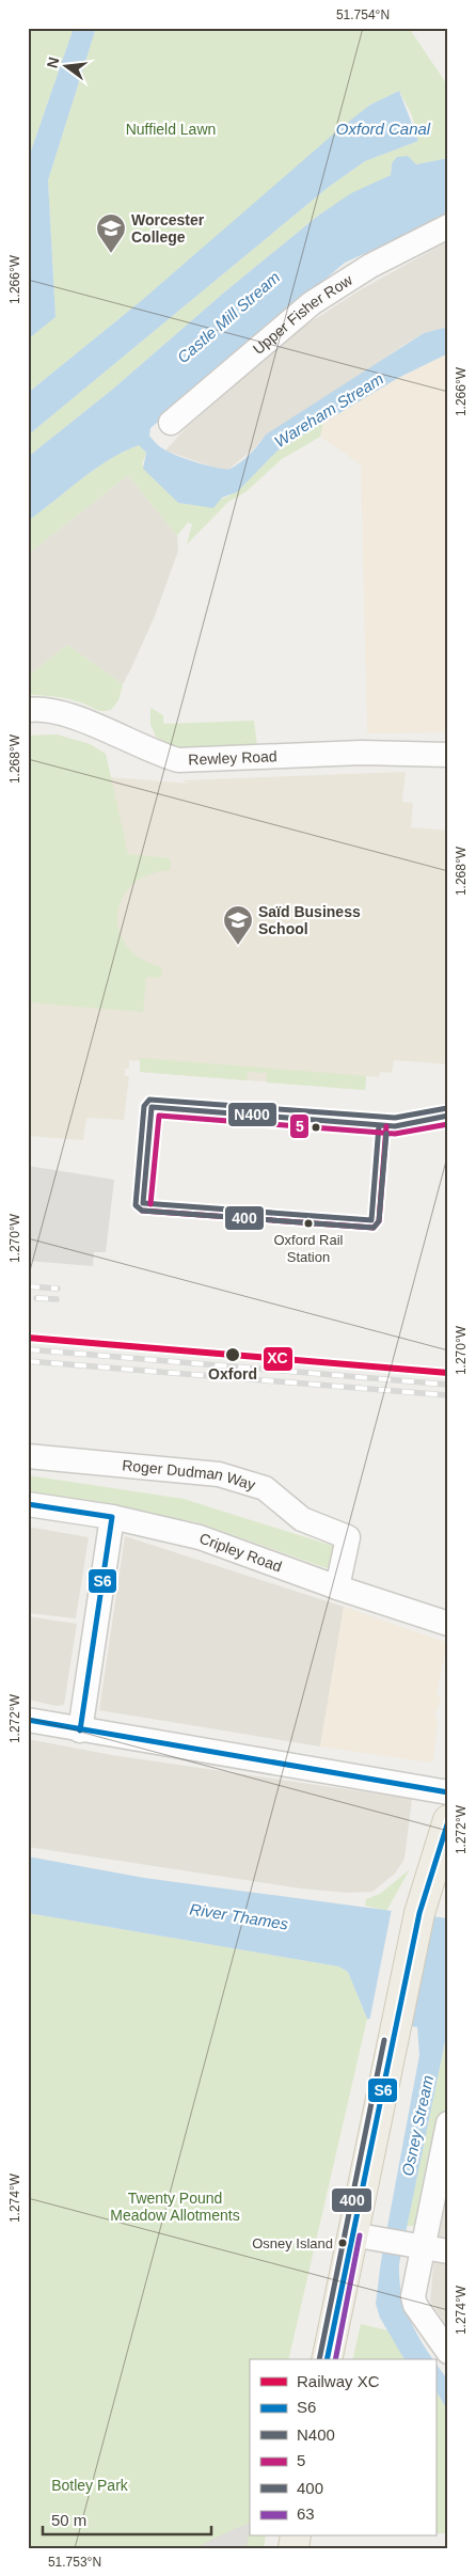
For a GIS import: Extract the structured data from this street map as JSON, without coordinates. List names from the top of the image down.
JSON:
{
  "streets": {
    "street": [
      "Upper Fisher Row",
      "Rewley Road",
      "Roger Dudman Way",
      "Cripley Road"
    ]
  },
  "crossings": [
    ["Roger Dudman Way", "Cripley Road"]
  ],
  "water": [
    "Oxford Canal",
    "Castle Mill Stream",
    "Wareham Stream",
    "River Thames",
    "Osney Stream"
  ],
  "parks": ["Nuffield Lawn", "Twenty Pound Meadow Allotments", "Botley Park"],
  "places": {
    "school or university": ["Worcester College", "Saïd Business School"],
    "other": ["Oxford Rail Station", "Oxford", "Osney Island"]
  },
  "lines": [
    "transit line 400",
    "transit line N400",
    "transit line 5",
    "rail line XC",
    "transit line S6",
    "transit line 63"
  ],
  "legend": [
    "Railway XC",
    "S6",
    "N400",
    "5",
    "400",
    "63"
  ],
  "scale_bar": "50 m",
  "north": "left",
  "coordinates": [
    "51.754°N",
    "1.266°W",
    "1.268°W",
    "1.270°W",
    "1.272°W",
    "1.274°W",
    "51.753°N"
  ]
}
